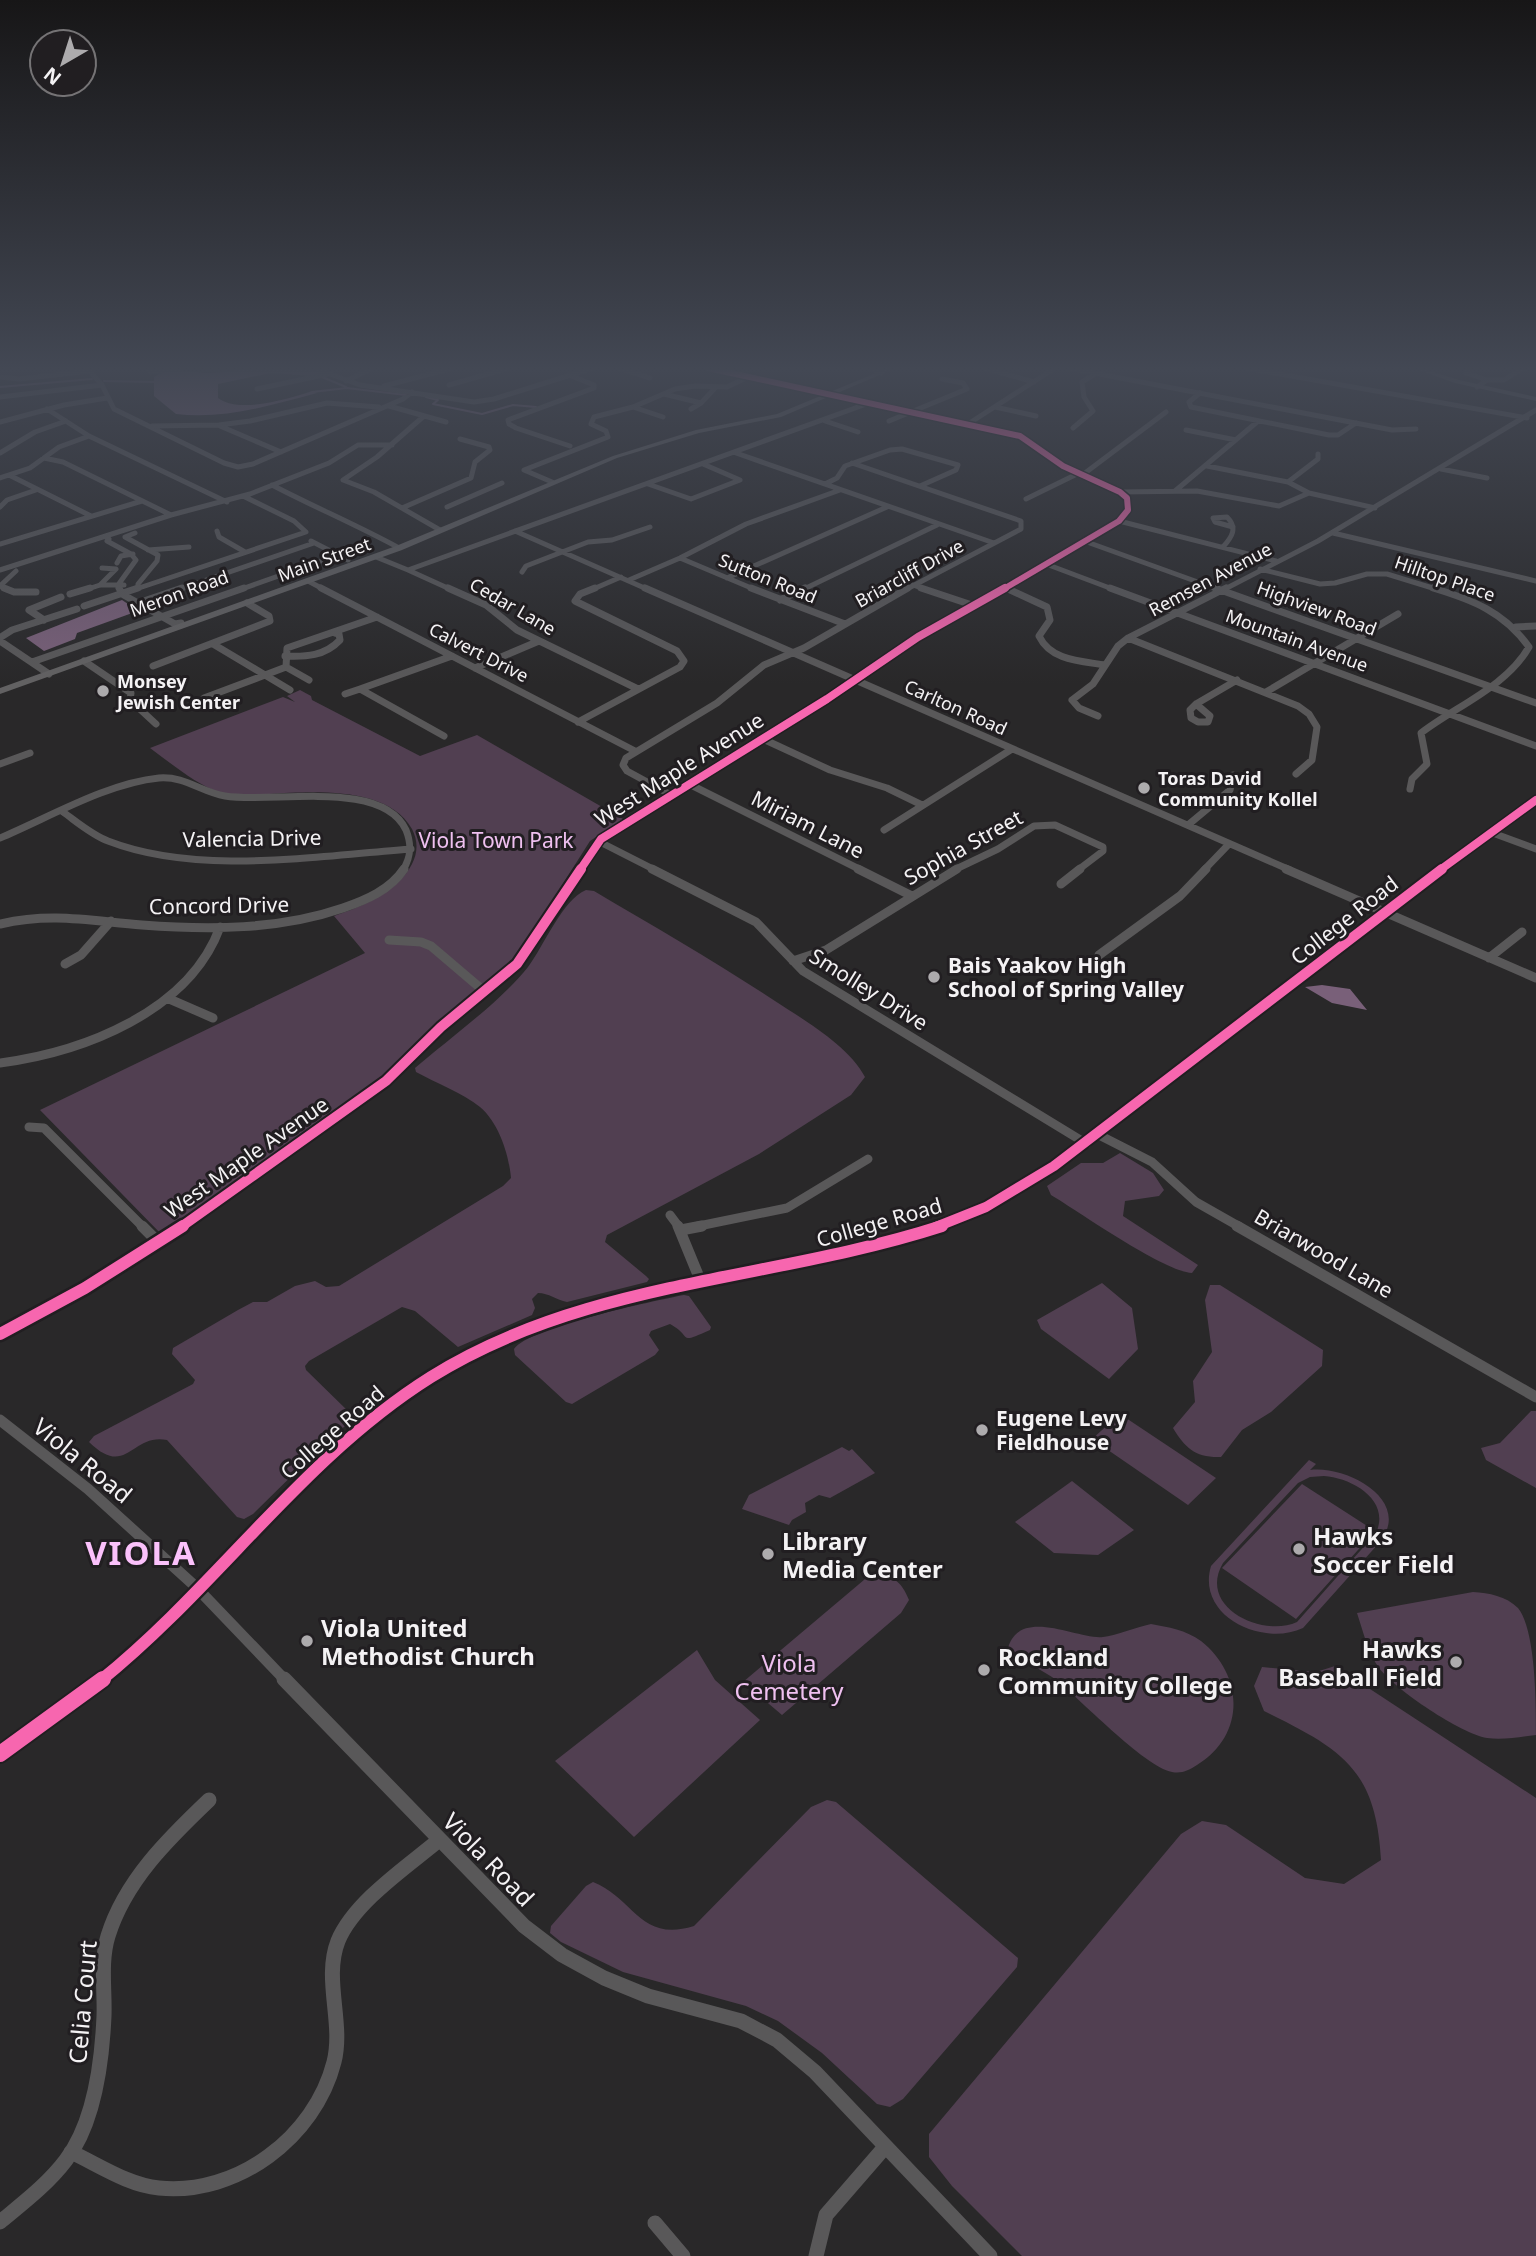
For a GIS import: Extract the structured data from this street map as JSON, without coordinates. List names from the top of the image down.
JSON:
{
  "streets": {
    "main road": ["Main Street"],
    "street": [
      "Briarcliff Drive",
      "Sutton Road",
      "Hilltop Place",
      "Remsen Avenue",
      "Meron Road",
      "Cedar Lane",
      "Highview Road",
      "Mountain Avenue",
      "Calvert Drive",
      "Carlton Road",
      "West Maple Avenue",
      "Miriam Lane",
      "Valencia Drive",
      "Sophia Street",
      "Concord Drive",
      "College Road",
      "Smolley Drive",
      "Briarwood Lane",
      "Viola Road",
      "Celia Court"
    ]
  },
  "crossings": [
    ["Main Street", "Cedar Lane"],
    ["Main Street", "Calvert Drive"],
    ["Briarcliff Drive", "Sutton Road"],
    ["Briarcliff Drive", "Calvert Drive"],
    ["Briarcliff Drive", "Carlton Road"],
    ["Hilltop Place", "Remsen Avenue"],
    ["Remsen Avenue", "Highview Road"],
    ["Remsen Avenue", "Mountain Avenue"],
    ["Highview Road", "West Maple Avenue"],
    ["Mountain Avenue", "West Maple Avenue"],
    ["Carlton Road", "West Maple Avenue"],
    ["Carlton Road", "College Road"],
    ["West Maple Avenue", "Miriam Lane"],
    ["West Maple Avenue", "Smolley Drive"],
    ["Miriam Lane", "Sophia Street"],
    ["Valencia Drive", "Concord Drive"],
    ["Sophia Street", "Smolley Drive"],
    ["College Road", "Smolley Drive"],
    ["College Road", "Briarwood Lane"],
    ["College Road", "Viola Road"]
  ],
  "districts": ["VIOLA"],
  "parks": ["Viola Town Park", "Viola Cemetery"],
  "places": [
    "Monsey Jewish Center",
    "Toras David Community Kollel",
    "Bais Yaakov High School of Spring Valley",
    "Eugene Levy Fieldhouse",
    "Hawks Soccer Field",
    "Library Media Center",
    "Viola United Methodist Church",
    "Hawks Baseball Field",
    "Rockland Community College"
  ],
  "north": "bottom left"
}
